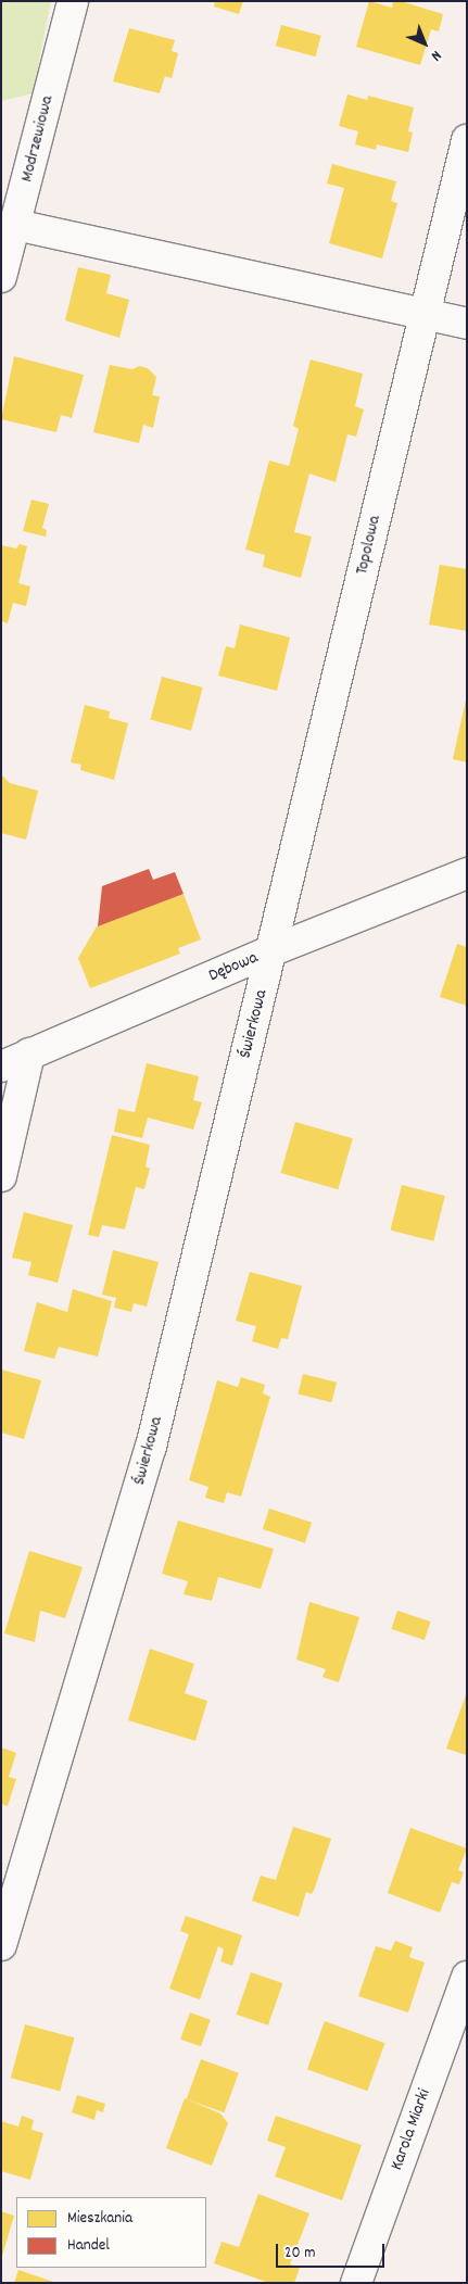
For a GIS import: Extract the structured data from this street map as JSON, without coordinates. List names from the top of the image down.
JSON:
{
  "streets": {
    "street": [
      "Modrzewiowa",
      "Topolowa",
      "Dębowa",
      "Świerkowa",
      "Karola Miarki"
    ]
  },
  "crossings": [
    ["Topolowa", "Dębowa"],
    ["Topolowa", "Świerkowa"],
    ["Dębowa", "Świerkowa"]
  ],
  "legend": ["Mieszkania", "Handel"],
  "scale_bar": "20 m",
  "north": "bottom right"
}
